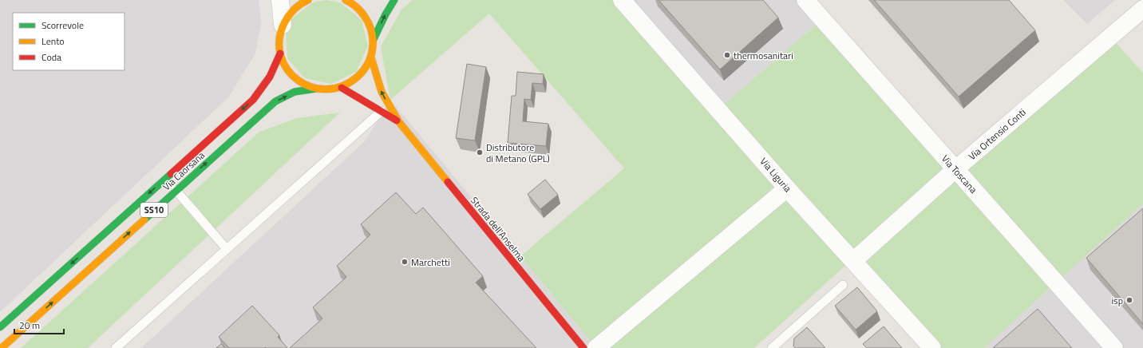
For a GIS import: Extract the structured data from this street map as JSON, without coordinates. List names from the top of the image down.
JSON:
{
  "streets": {
    "main road": ["Via Caorsana", "SS10", "Strada dell'Anselma"],
    "street": ["Via Ortensio Conti", "Via Toscana", "Via Liguria"]
  },
  "crossings": [
    ["Via Ortensio Conti", "Via Toscana"],
    ["Via Ortensio Conti", "Via Liguria"],
    ["Via Caorsana", "SS10"],
    ["SS10", "Strada dell'Anselma"]
  ],
  "places": [
    "thermosanitari",
    "Distributore di Metano (GPL)",
    "Marchetti",
    "isp"
  ],
  "legend": ["Scorrevole", "Lento", "Coda"],
  "scale_bar": "20 m"
}
